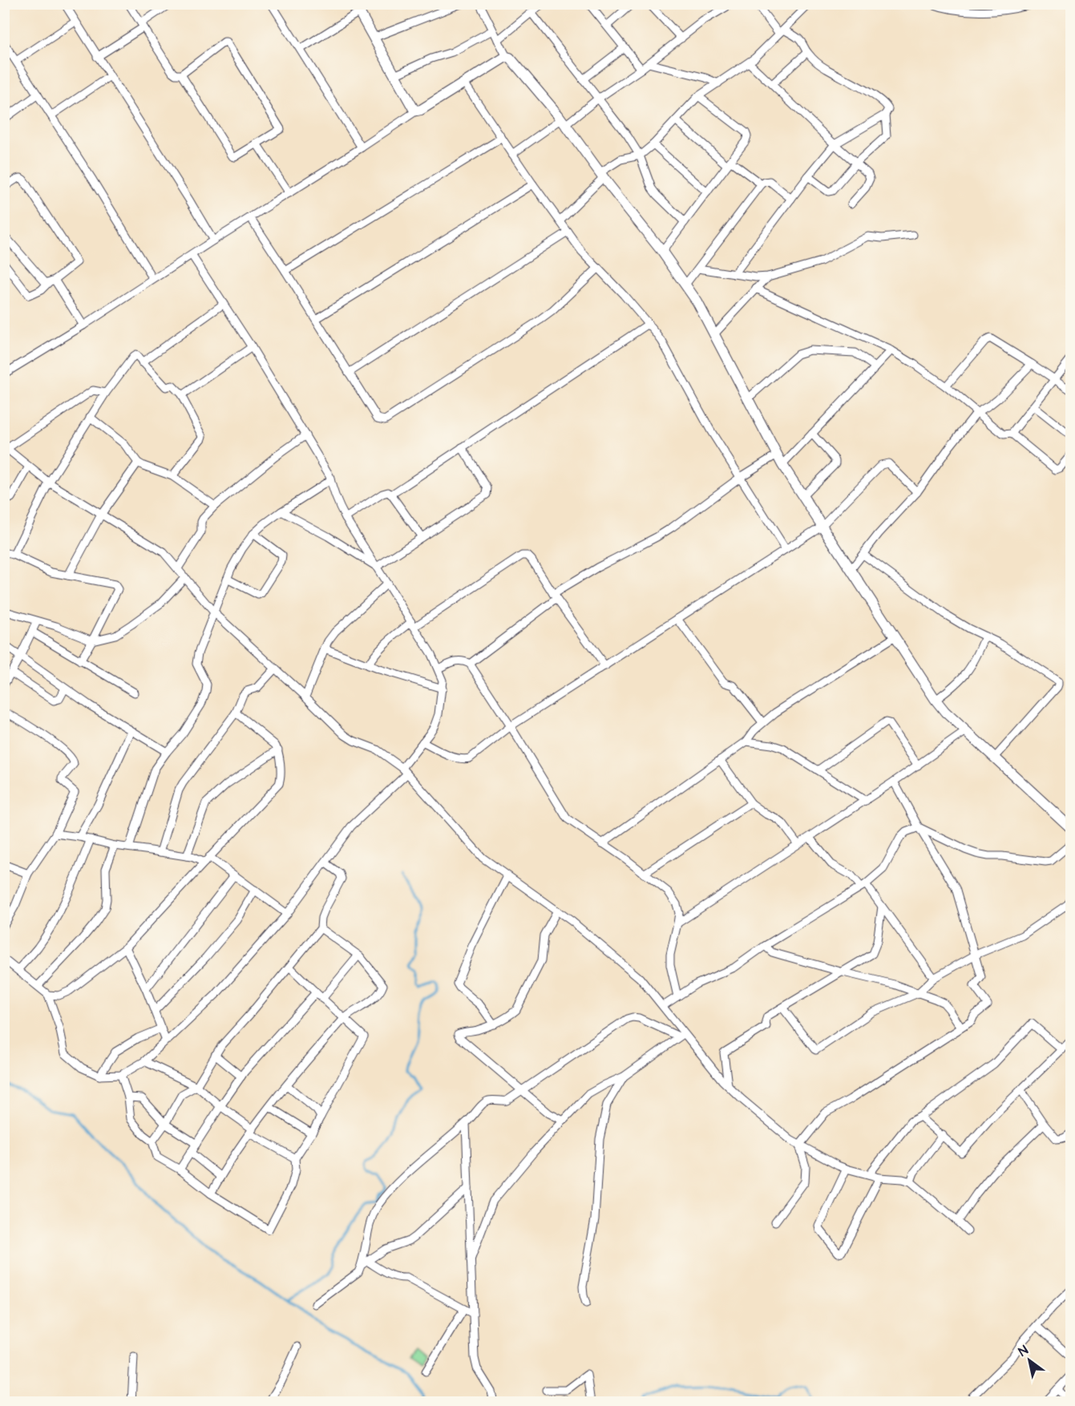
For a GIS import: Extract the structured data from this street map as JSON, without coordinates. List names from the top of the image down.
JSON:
{
  "north": "top left"
}
